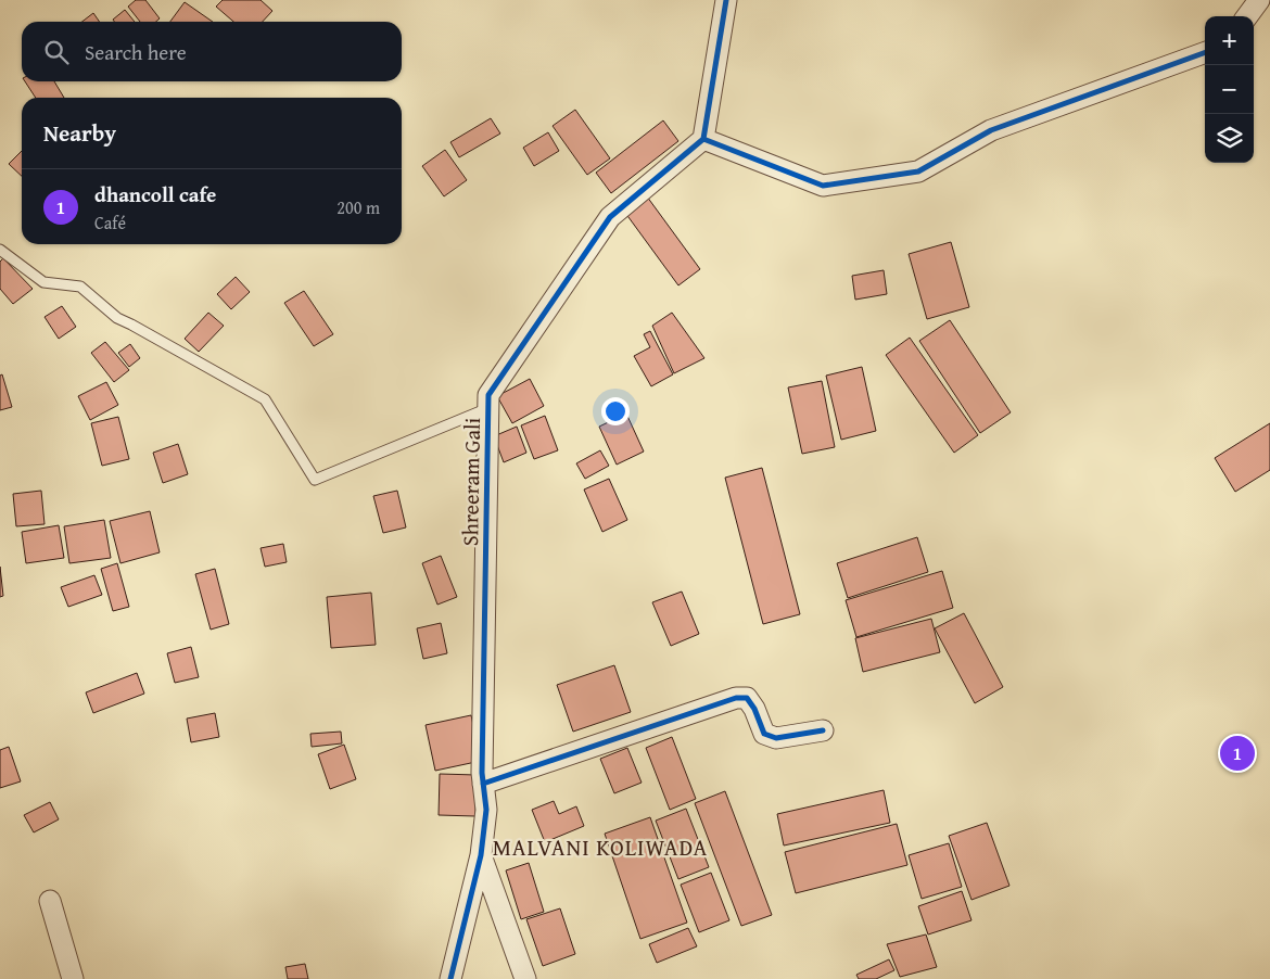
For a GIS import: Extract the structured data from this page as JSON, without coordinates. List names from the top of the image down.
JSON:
{
  "streets": {
    "street": ["Shreeram Gali"]
  },
  "districts": ["MALVANI KOLIWADA"],
  "page": {
    "map_buttons": ["+", "−"],
    "search": "Search here",
    "heading": "Nearby",
    "list": [
      {
        "mark": "1",
        "name": "dhancoll cafe",
        "note": "Café",
        "value": "200 m"
      }
    ],
    "pins": "1"
  }
}
